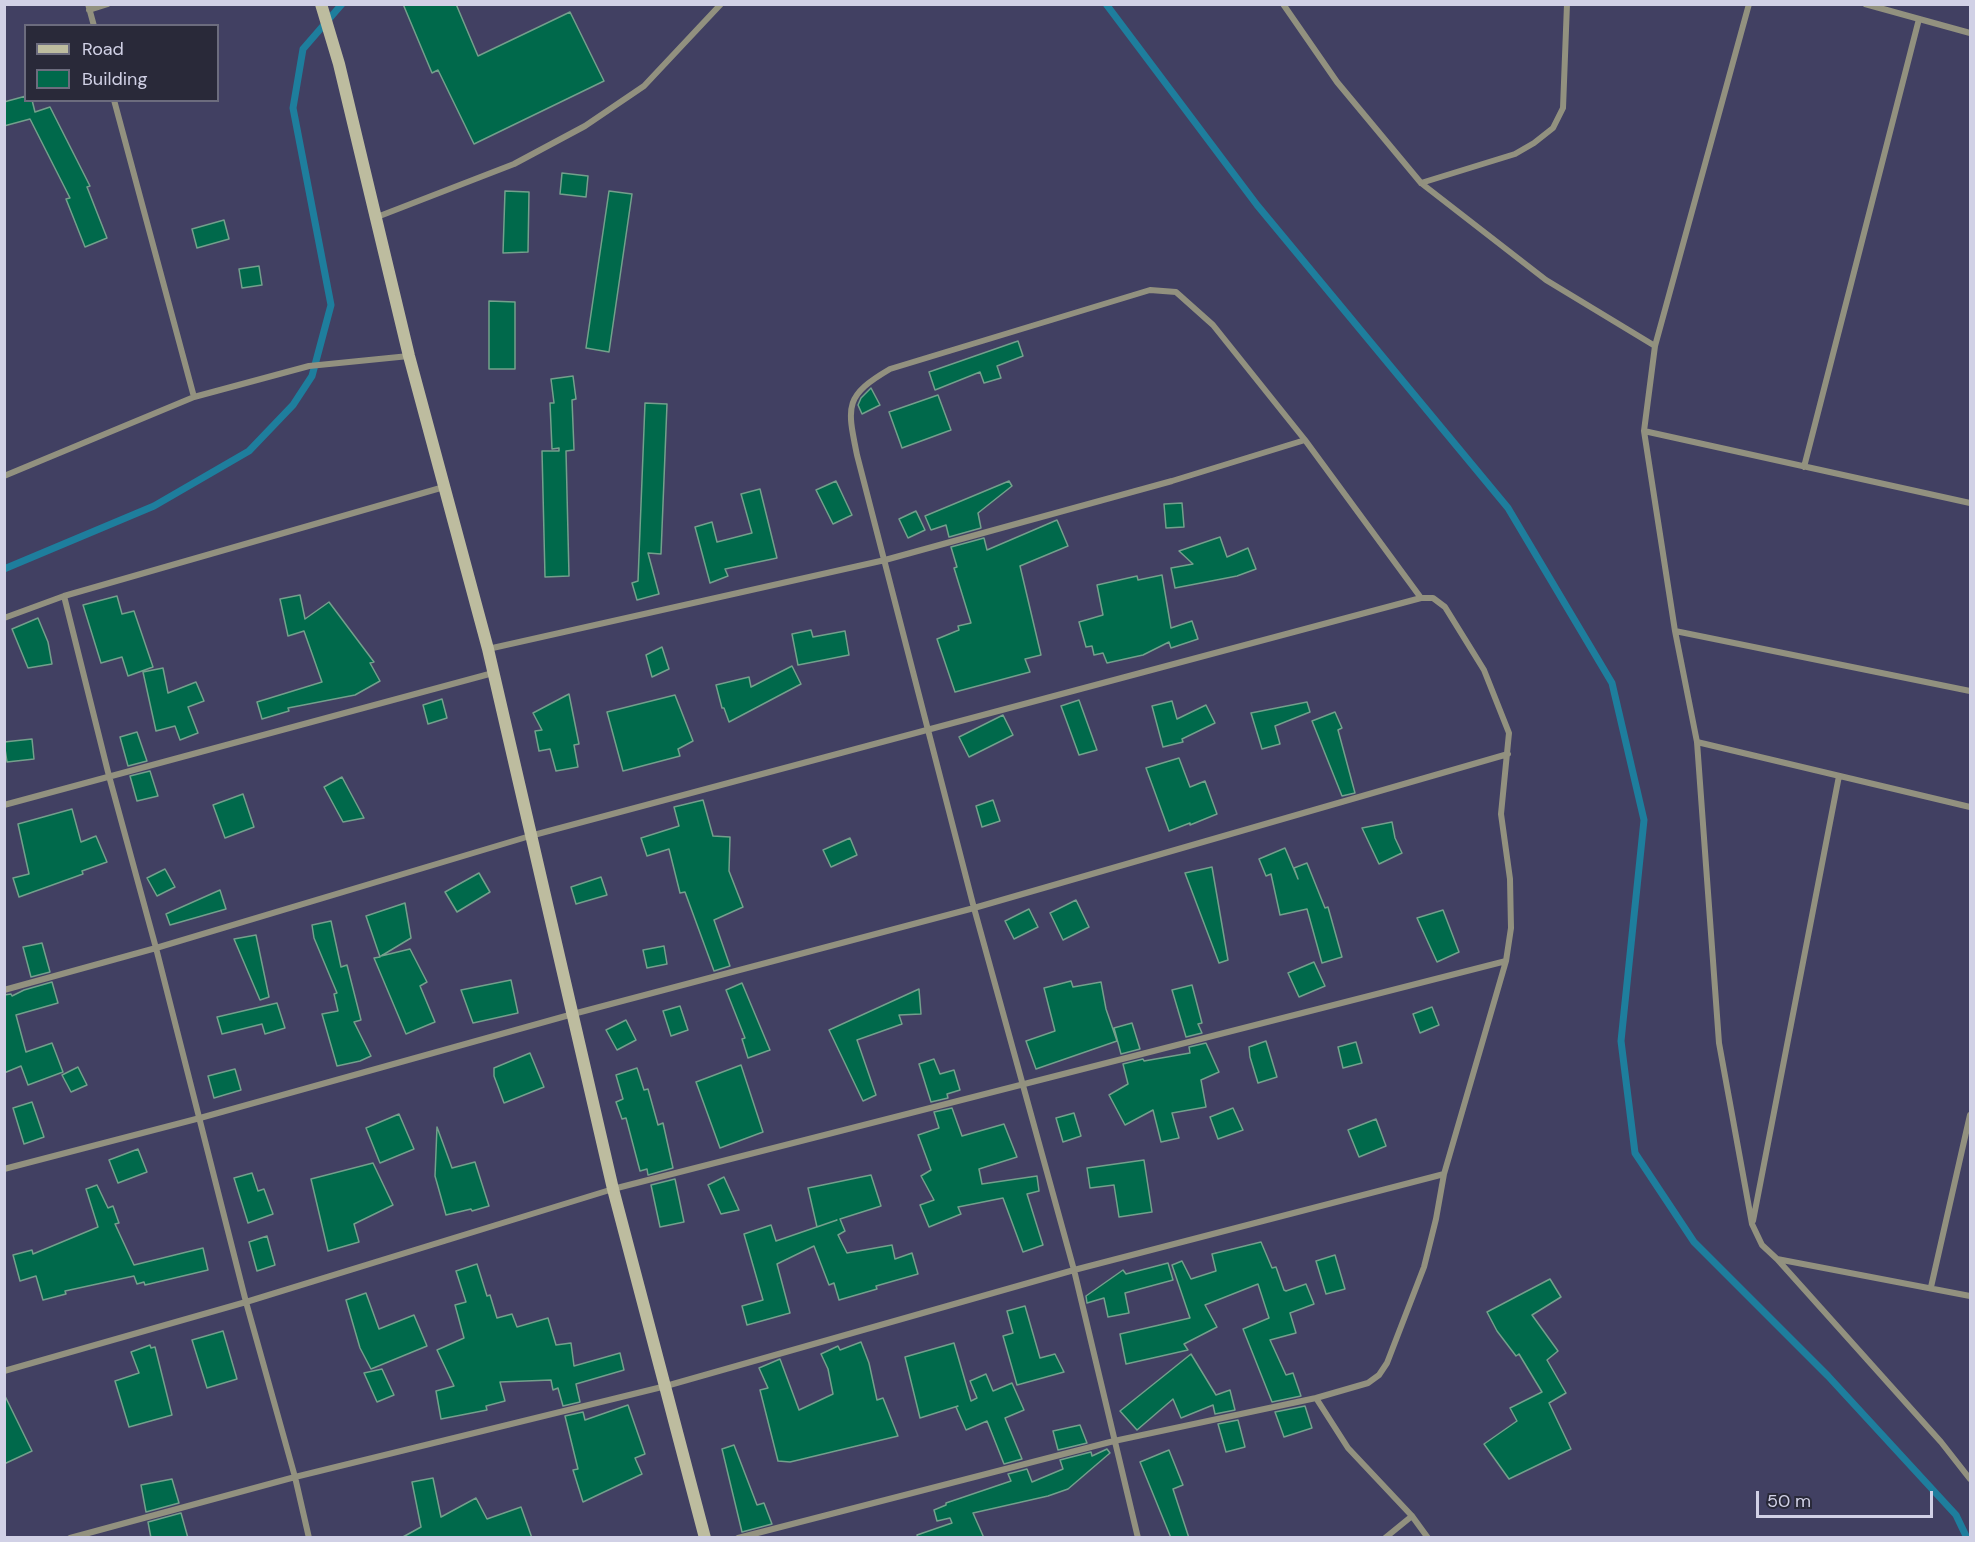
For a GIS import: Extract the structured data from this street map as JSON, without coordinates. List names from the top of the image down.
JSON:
{
  "legend": ["Road", "Building"],
  "scale_bar": "50 m"
}
